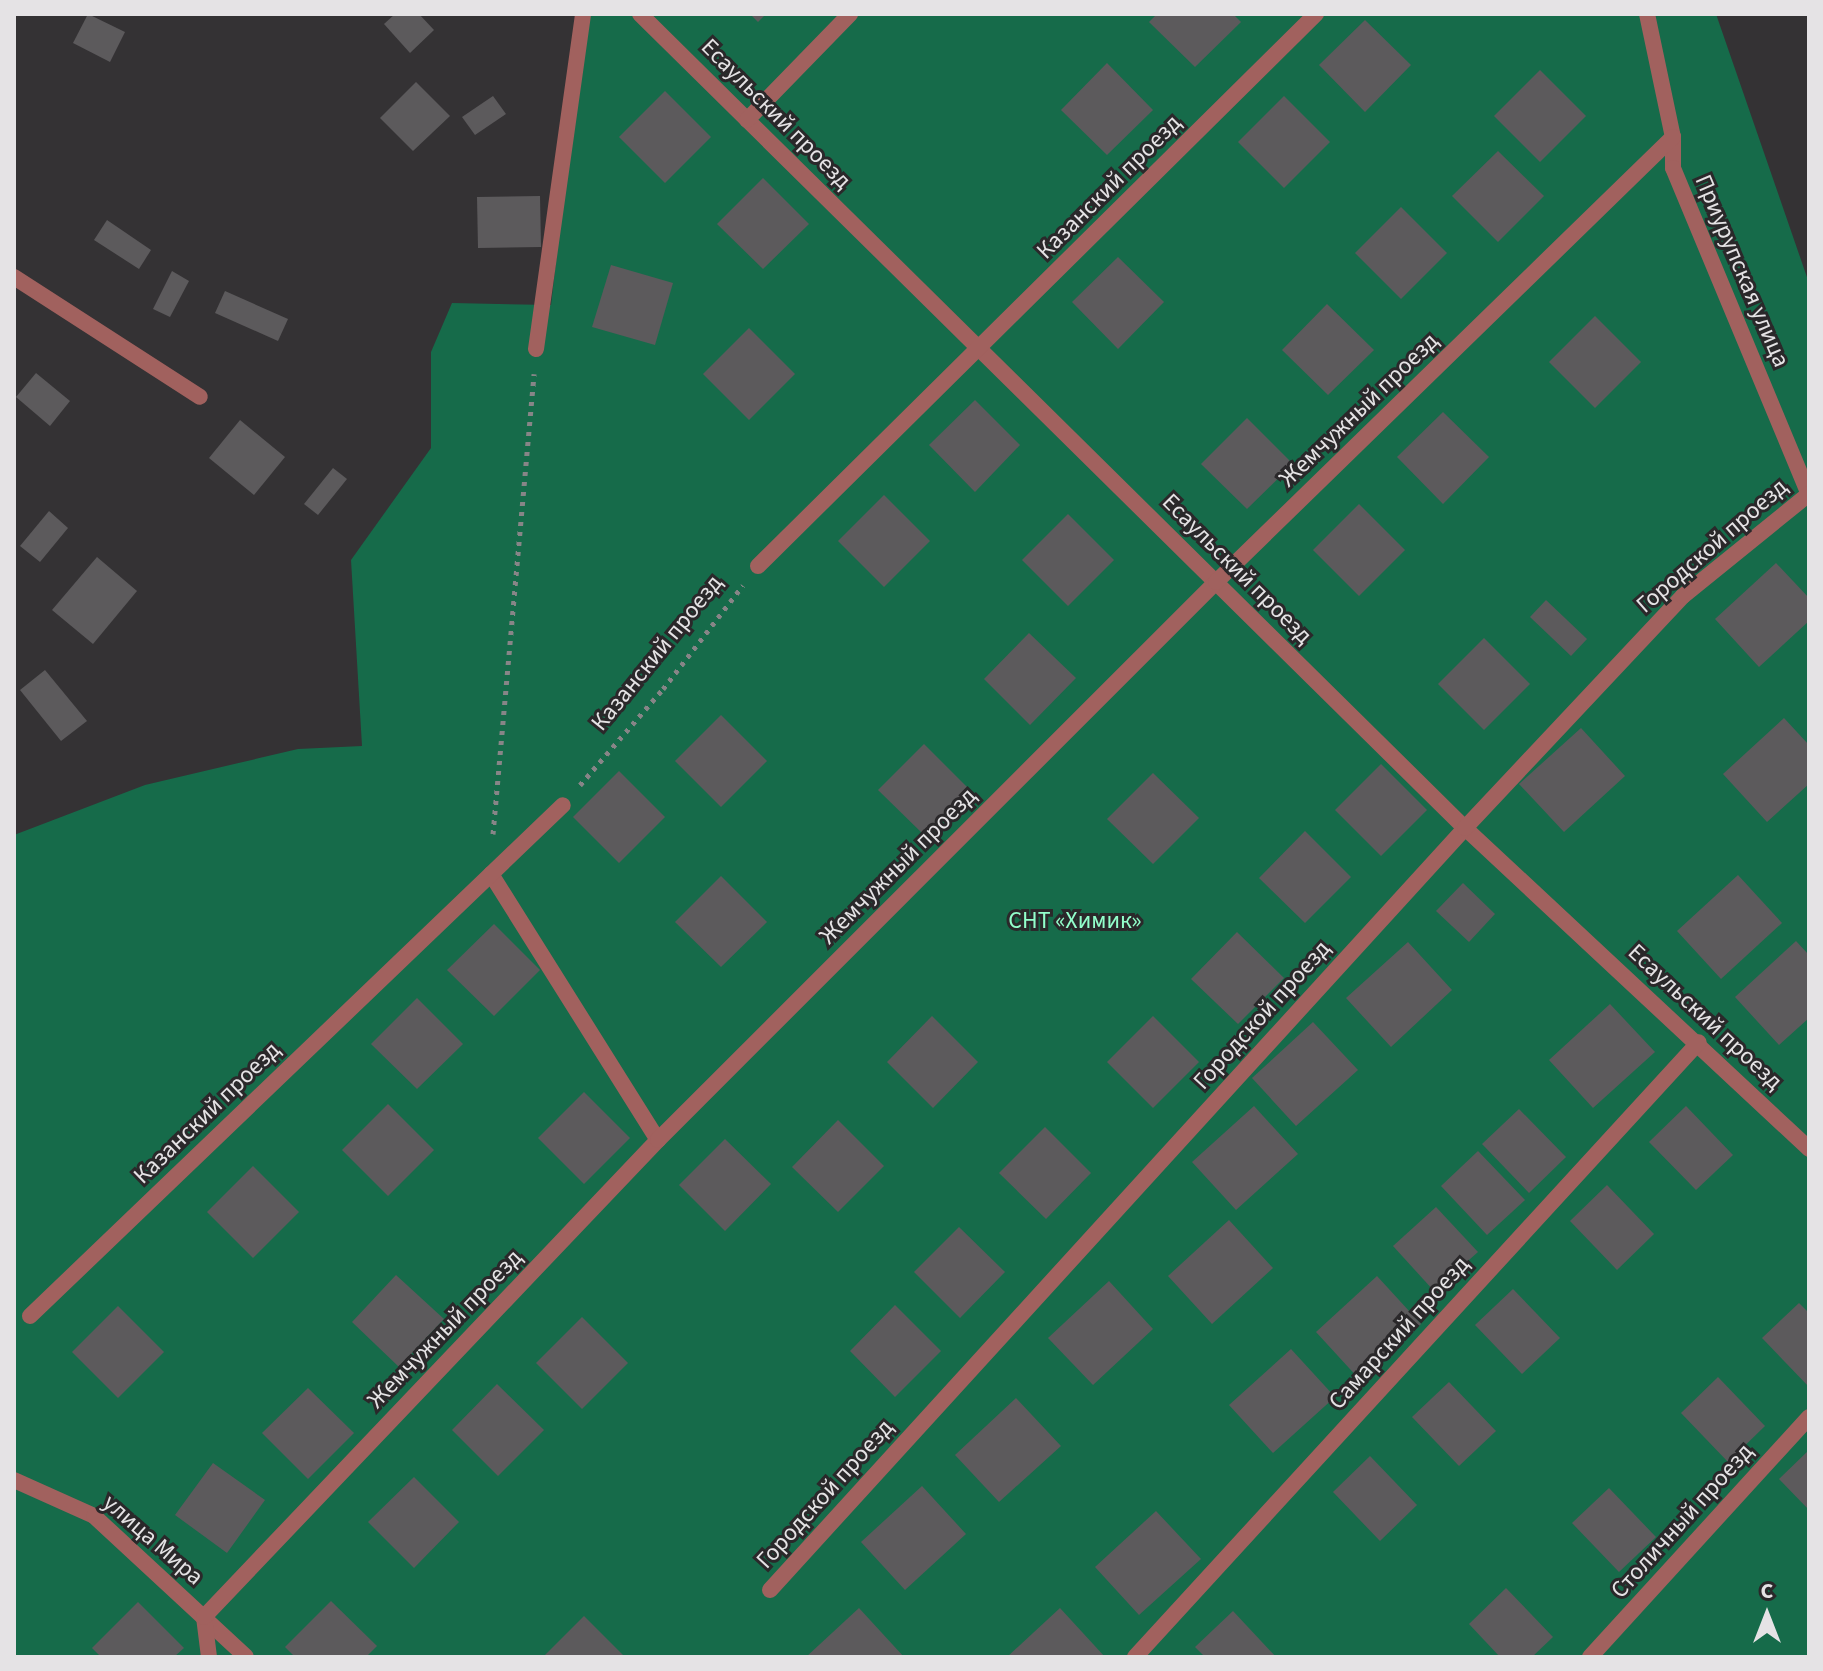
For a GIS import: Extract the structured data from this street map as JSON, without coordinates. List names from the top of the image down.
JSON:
{
  "streets": {
    "street": [
      "Есаульский проезд",
      "Казанский проезд",
      "Приурупская улица",
      "Жемчужный проезд",
      "Городской проезд",
      "Самарский проезд",
      "Столичный проезд",
      "улица Мира"
    ]
  },
  "crossings": [
    ["Есаульский проезд", "Казанский проезд"],
    ["Есаульский проезд", "Жемчужный проезд"],
    ["Есаульский проезд", "Городской проезд"],
    ["Есаульский проезд", "Самарский проезд"],
    ["Приурупская улица", "Жемчужный проезд"],
    ["Приурупская улица", "Городской проезд"],
    ["Жемчужный проезд", "улица Мира"]
  ],
  "parks": ["СНТ «Химик»"],
  "north": "top"
}
